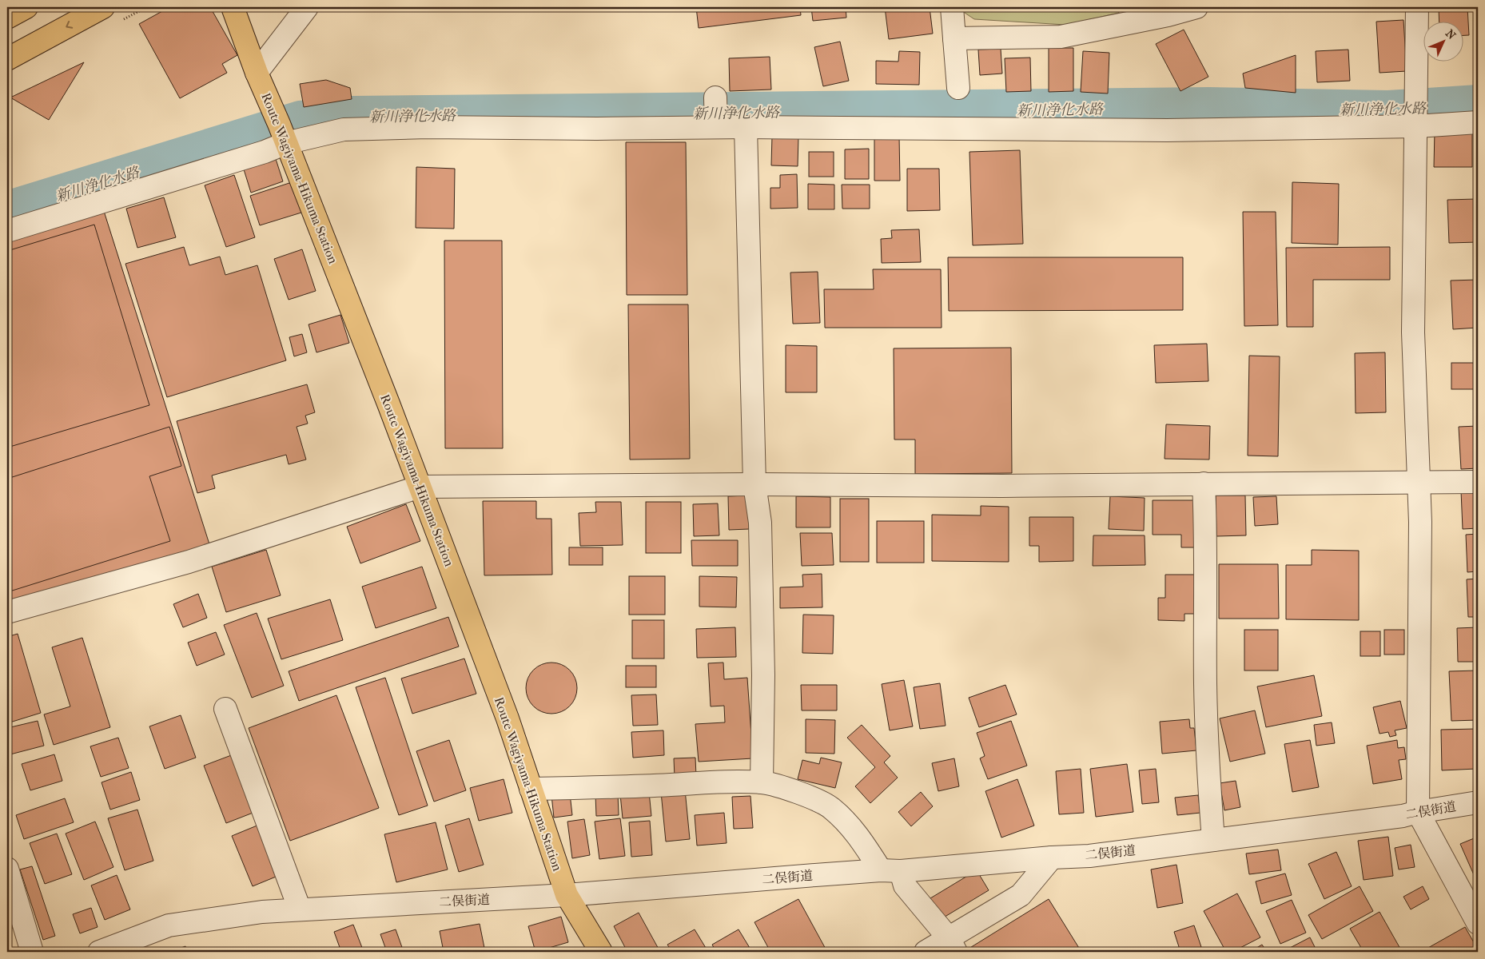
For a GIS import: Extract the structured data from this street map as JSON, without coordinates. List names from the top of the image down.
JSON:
{
  "streets": {
    "main road": ["Route Wagiyama-Hikuma Station"],
    "street": ["二俣街道"]
  },
  "crossings": [
    ["Route Wagiyama-Hikuma Station", "二俣街道"]
  ],
  "water": ["新川浄化水路"],
  "north": "top right"
}
